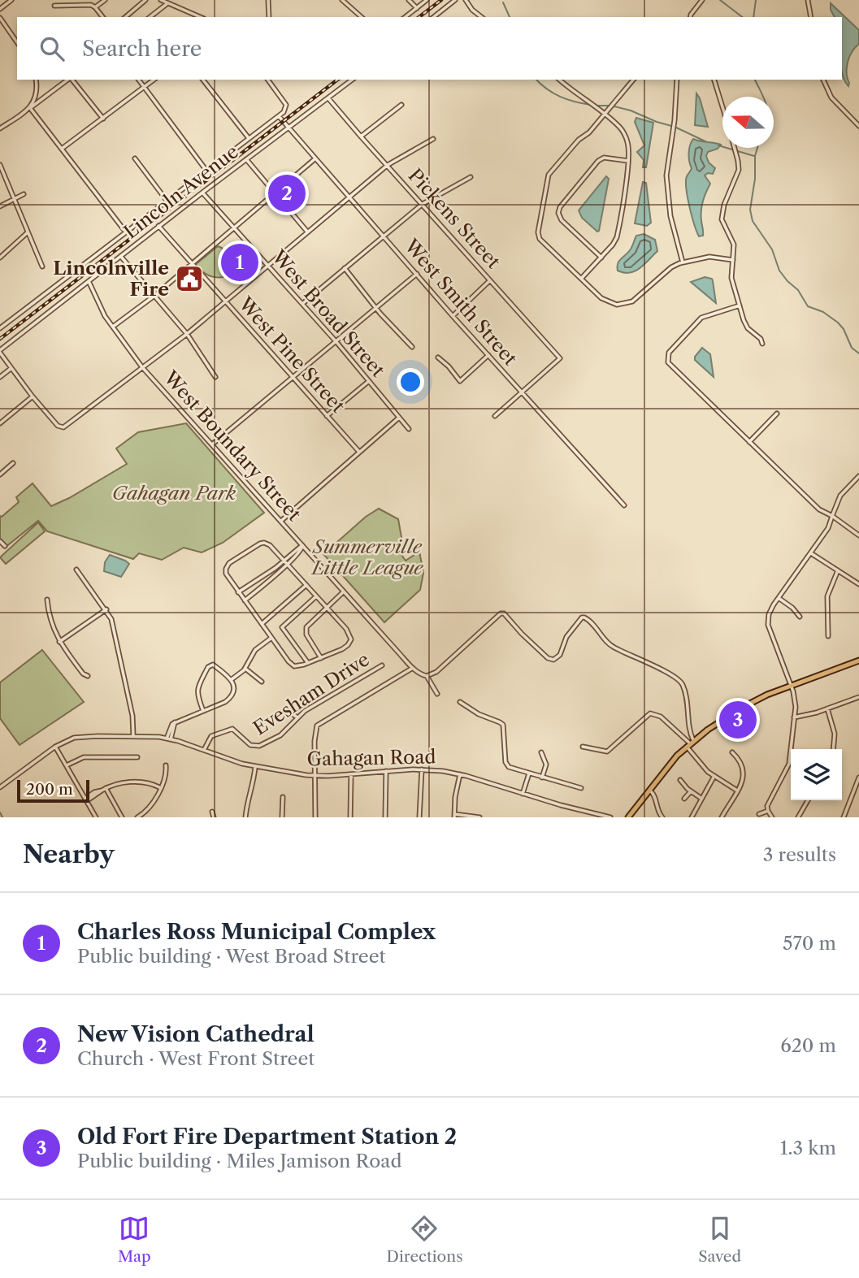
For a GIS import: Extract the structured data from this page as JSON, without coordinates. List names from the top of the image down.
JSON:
{
  "streets": {
    "street": [
      "Lincoln Avenue",
      "Pickens Street",
      "West Smith Street",
      "West Broad Street",
      "West Pine Street",
      "West Boundary Street",
      "Evesham Drive",
      "Gahagan Road"
    ]
  },
  "crossings": [
    ["Lincoln Avenue", "Pickens Street"],
    ["Lincoln Avenue", "West Smith Street"],
    ["Lincoln Avenue", "West Broad Street"],
    ["Lincoln Avenue", "West Pine Street"],
    ["Lincoln Avenue", "West Boundary Street"],
    ["Pickens Street", "West Smith Street"],
    ["Evesham Drive", "Gahagan Road"]
  ],
  "parks": ["Gahagan Park", "Summerville Little League"],
  "places": {
    "public building": ["Lincolnville Fire"]
  },
  "scale_bar": "200 m",
  "north": "left",
  "page": {
    "search": "Search here",
    "pins": ["2", "1", "3"],
    "scale": "200 m",
    "heading": ["Nearby", "3 results"],
    "list": [
      {
        "mark": "1",
        "name": "Charles Ross Municipal Complex",
        "note": "Public building · West Broad Street",
        "value": "570 m"
      },
      {
        "mark": "2",
        "name": "New Vision Cathedral",
        "note": "Church · West Front Street",
        "value": "620 m"
      },
      {
        "mark": "3",
        "name": "Old Fort Fire Department Station 2",
        "note": "Public building · Miles Jamison Road",
        "value": "1.3 km"
      }
    ],
    "nav": ["Map", "Directions", "Saved"]
  }
}
